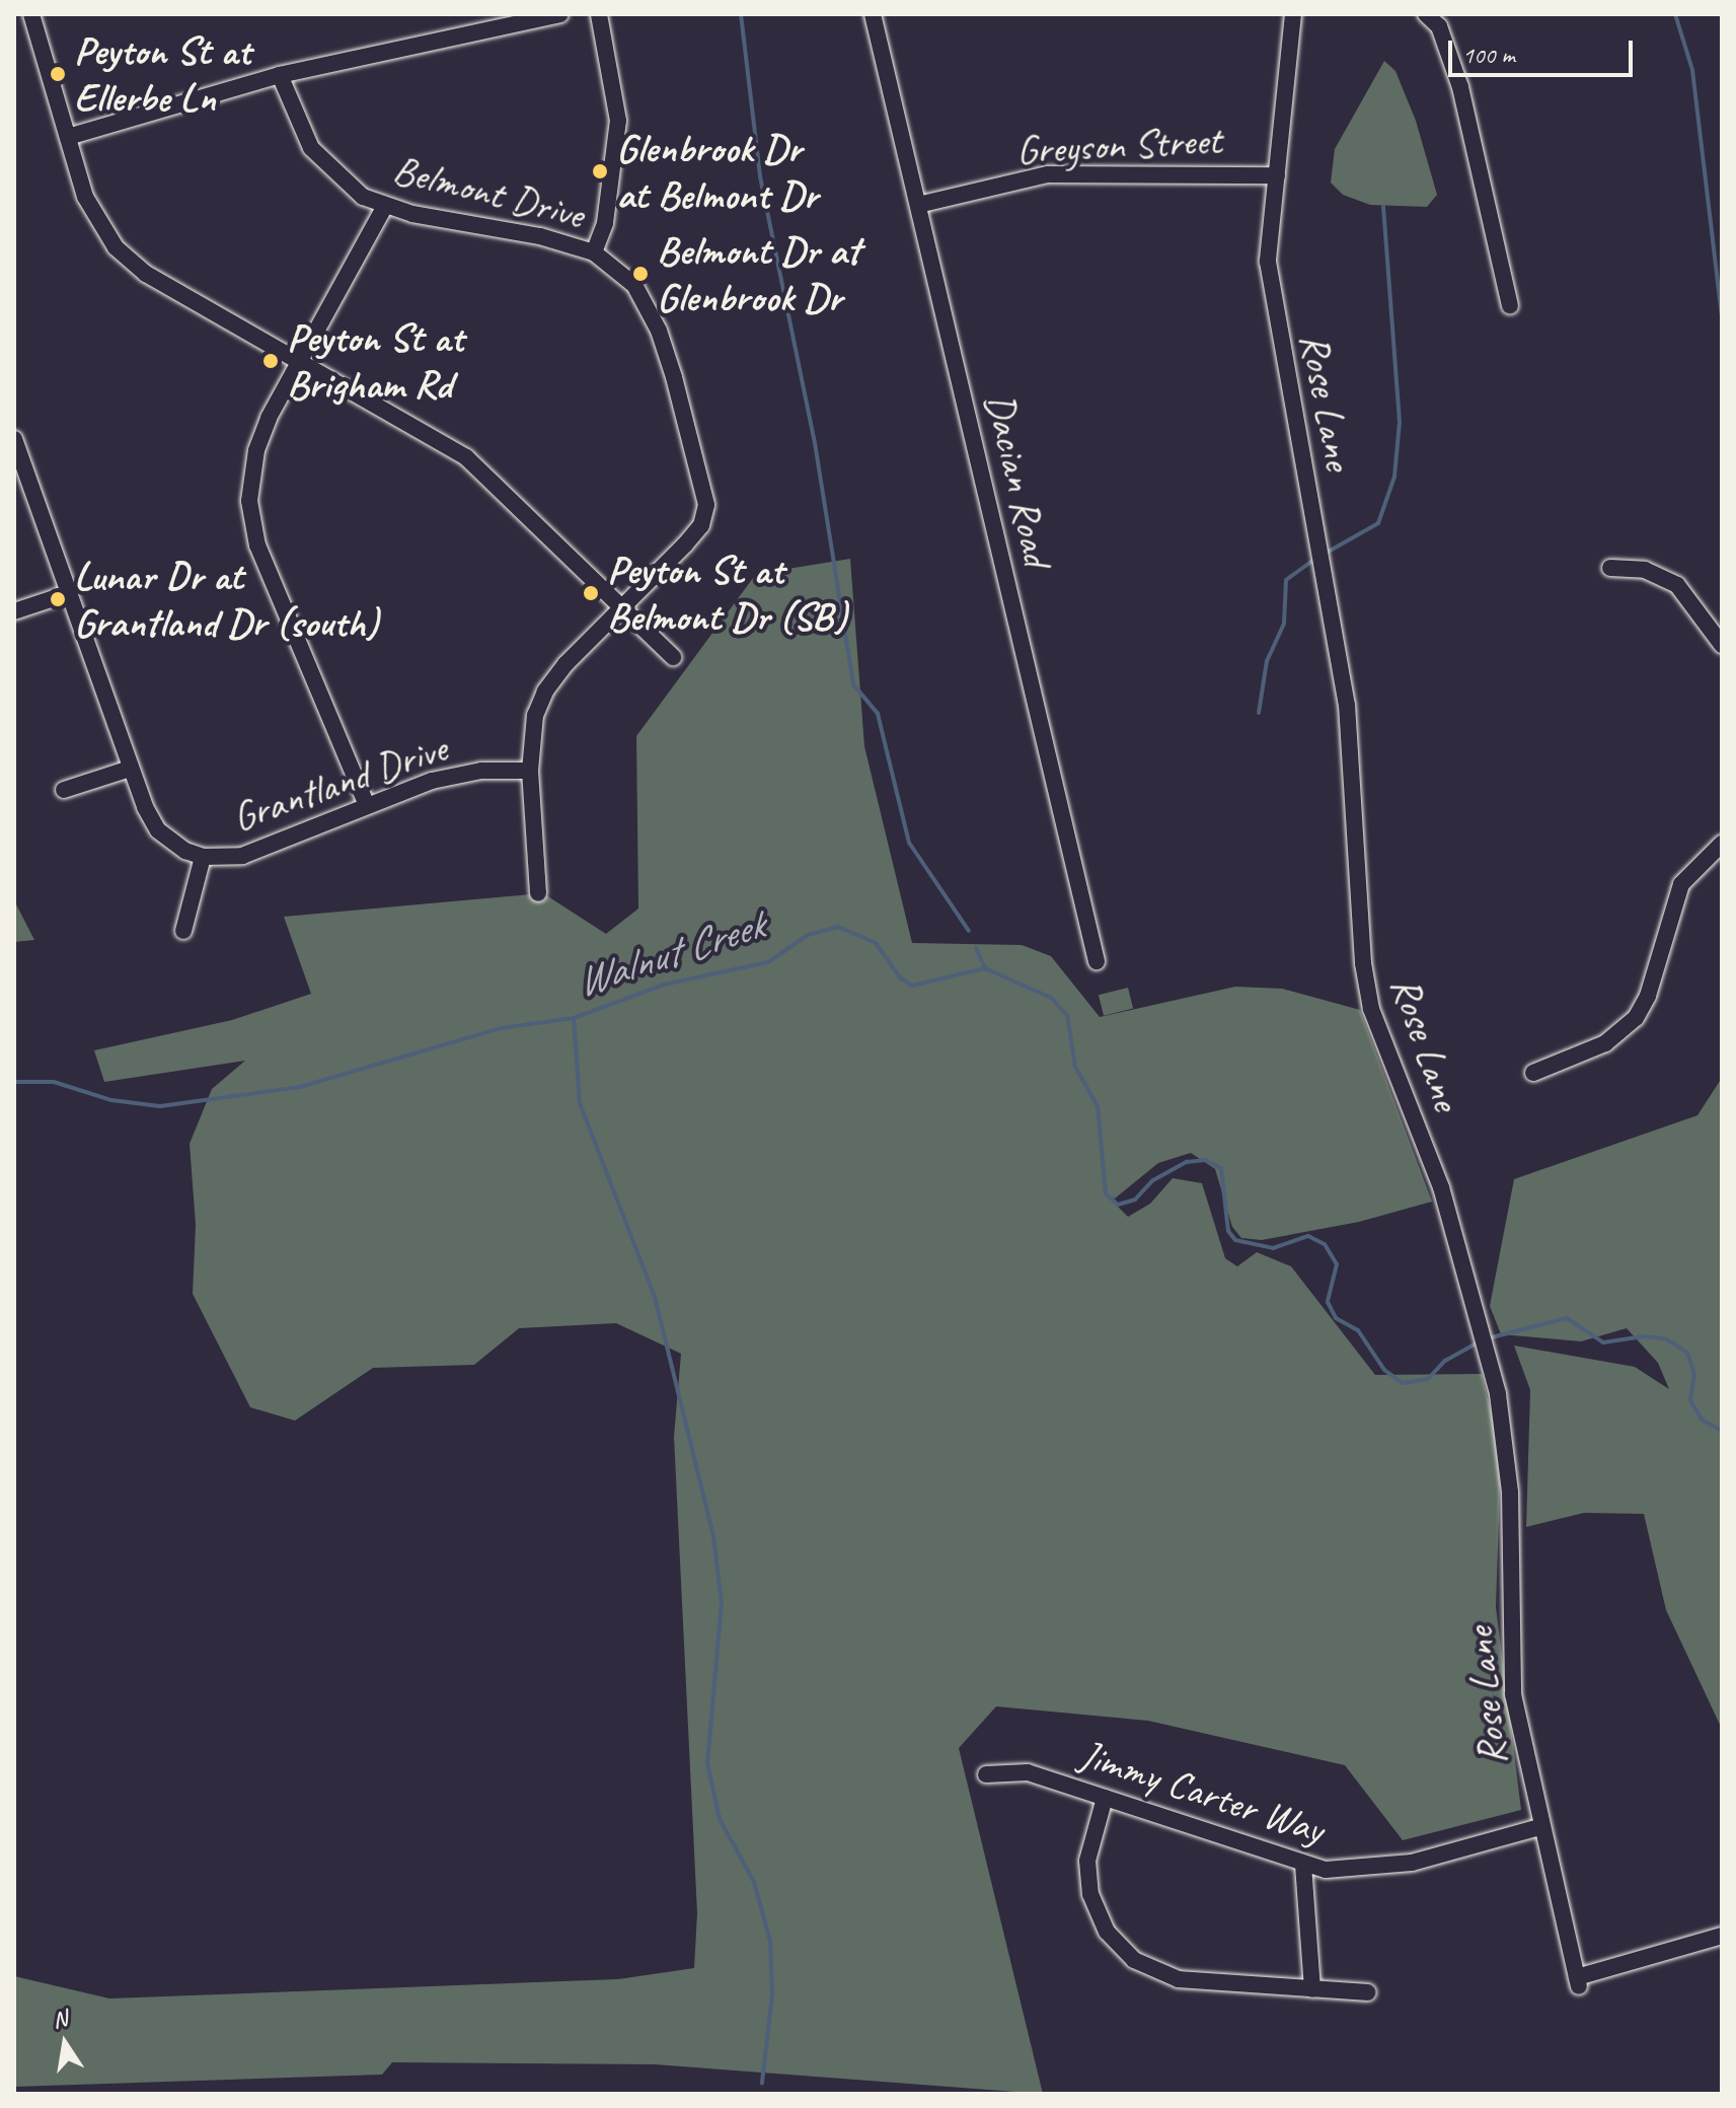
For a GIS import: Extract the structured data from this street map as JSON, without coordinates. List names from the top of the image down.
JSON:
{
  "streets": {
    "street": [
      "Greyson Street",
      "Belmont Drive",
      "Rose Lane",
      "Dacian Road",
      "Grantland Drive",
      "Jimmy Carter Way"
    ]
  },
  "crossings": [
    ["Greyson Street", "Rose Lane"],
    ["Greyson Street", "Dacian Road"],
    ["Belmont Drive", "Grantland Drive"],
    ["Rose Lane", "Jimmy Carter Way"]
  ],
  "water": ["Walnut Creek"],
  "places": [
    "Peyton St at Ellerbe Ln",
    "Glenbrook Dr at Belmont Dr",
    "Belmont Dr at Glenbrook Dr",
    "Peyton St at Brigham Rd",
    "Peyton St at Belmont Dr (SB)",
    "Lunar Dr at Grantland Dr (south)"
  ],
  "scale_bar": "100 m",
  "north": "top"
}
